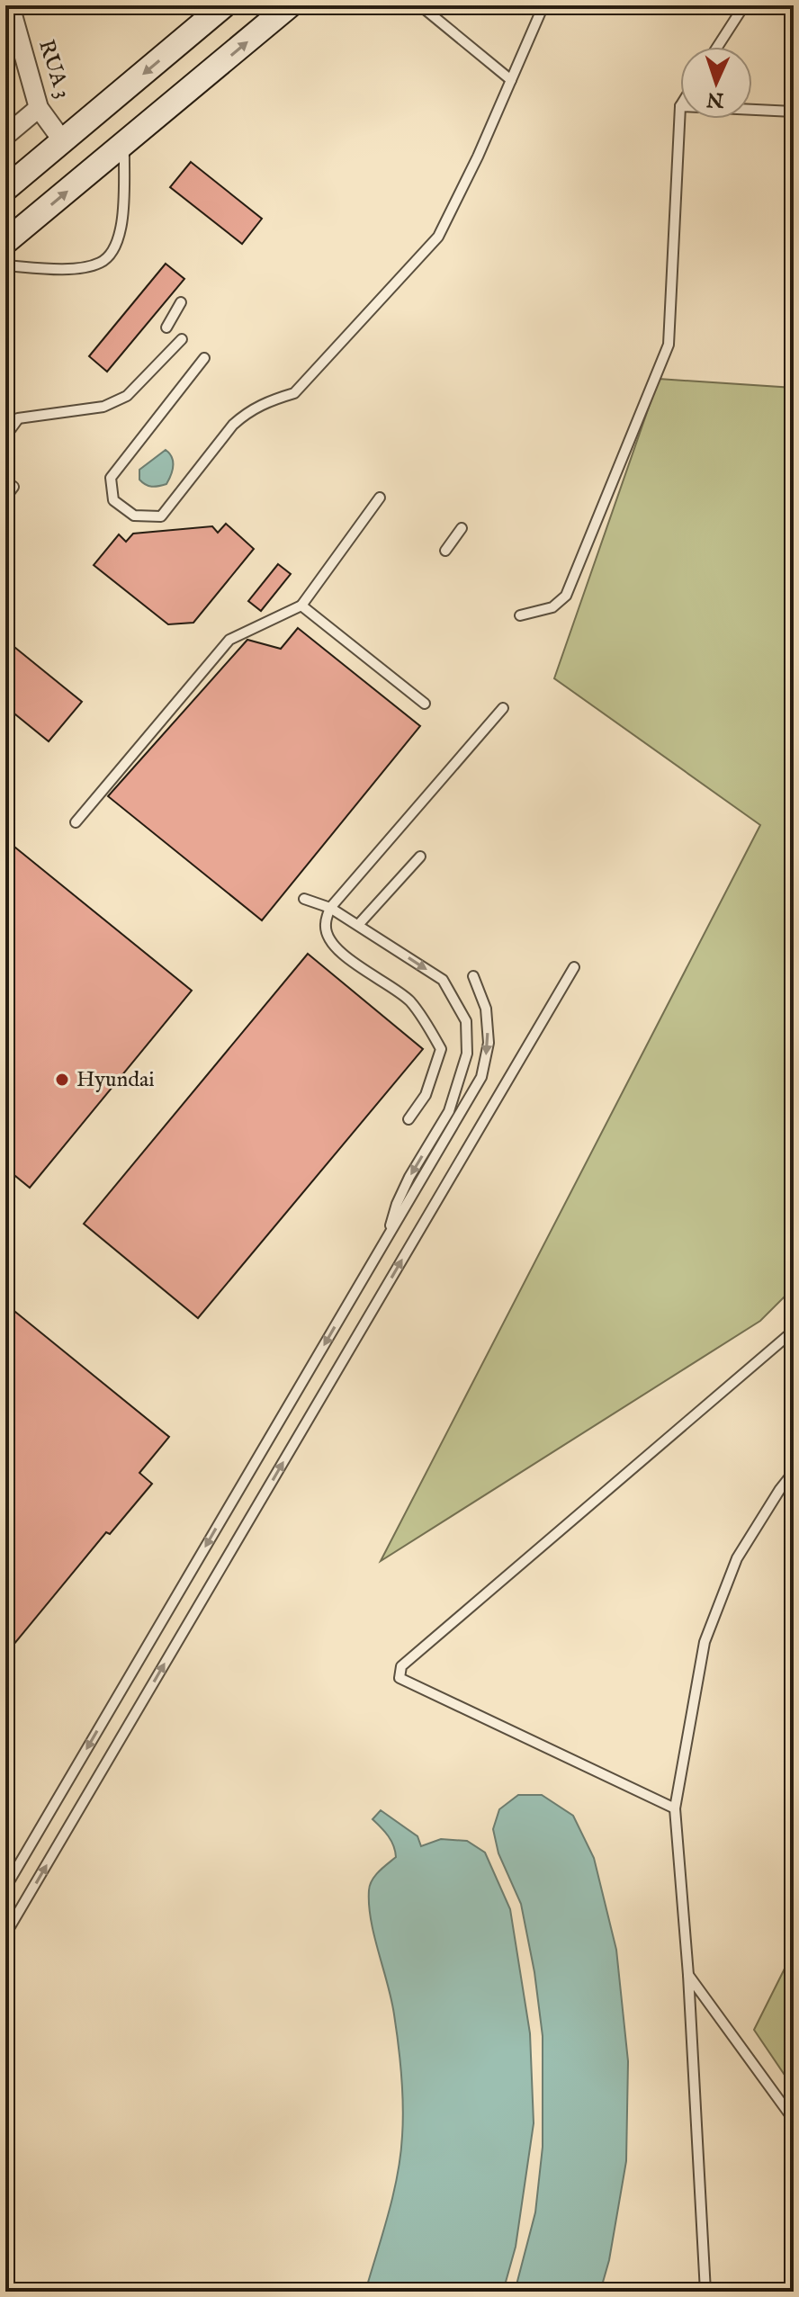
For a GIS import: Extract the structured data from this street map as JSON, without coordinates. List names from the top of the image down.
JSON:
{
  "streets": {
    "street": ["RUA 3"]
  },
  "places": ["Hyundai"],
  "north": "bottom"
}
